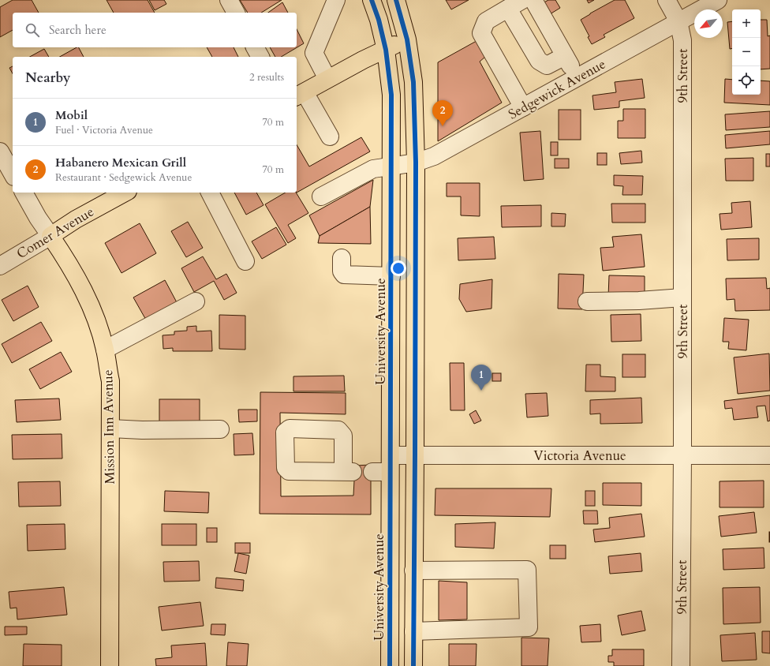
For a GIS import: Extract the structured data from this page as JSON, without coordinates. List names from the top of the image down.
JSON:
{
  "streets": {
    "main road": ["Comer Avenue", "University Avenue", "Mission Inn Avenue"],
    "street": ["9th Street", "Sedgewick Avenue", "Victoria Avenue"]
  },
  "crossings": [
    ["9th Street", "Sedgewick Avenue"],
    ["9th Street", "Victoria Avenue"],
    ["Sedgewick Avenue", "University Avenue"],
    ["Comer Avenue", "Mission Inn Avenue"],
    ["University Avenue", "Victoria Avenue"]
  ],
  "north": "bottom left",
  "page": {
    "map_buttons": ["+", "−"],
    "search": "Search here",
    "heading": ["Nearby", "2 results"],
    "list": [
      {
        "mark": "1",
        "name": "Mobil",
        "note": "Fuel · Victoria Avenue",
        "value": "70 m"
      },
      {
        "mark": "2",
        "name": "Habanero Mexican Grill",
        "note": "Restaurant · Sedgewick Avenue",
        "value": "70 m"
      }
    ],
    "pins": ["2", "1"]
  }
}
